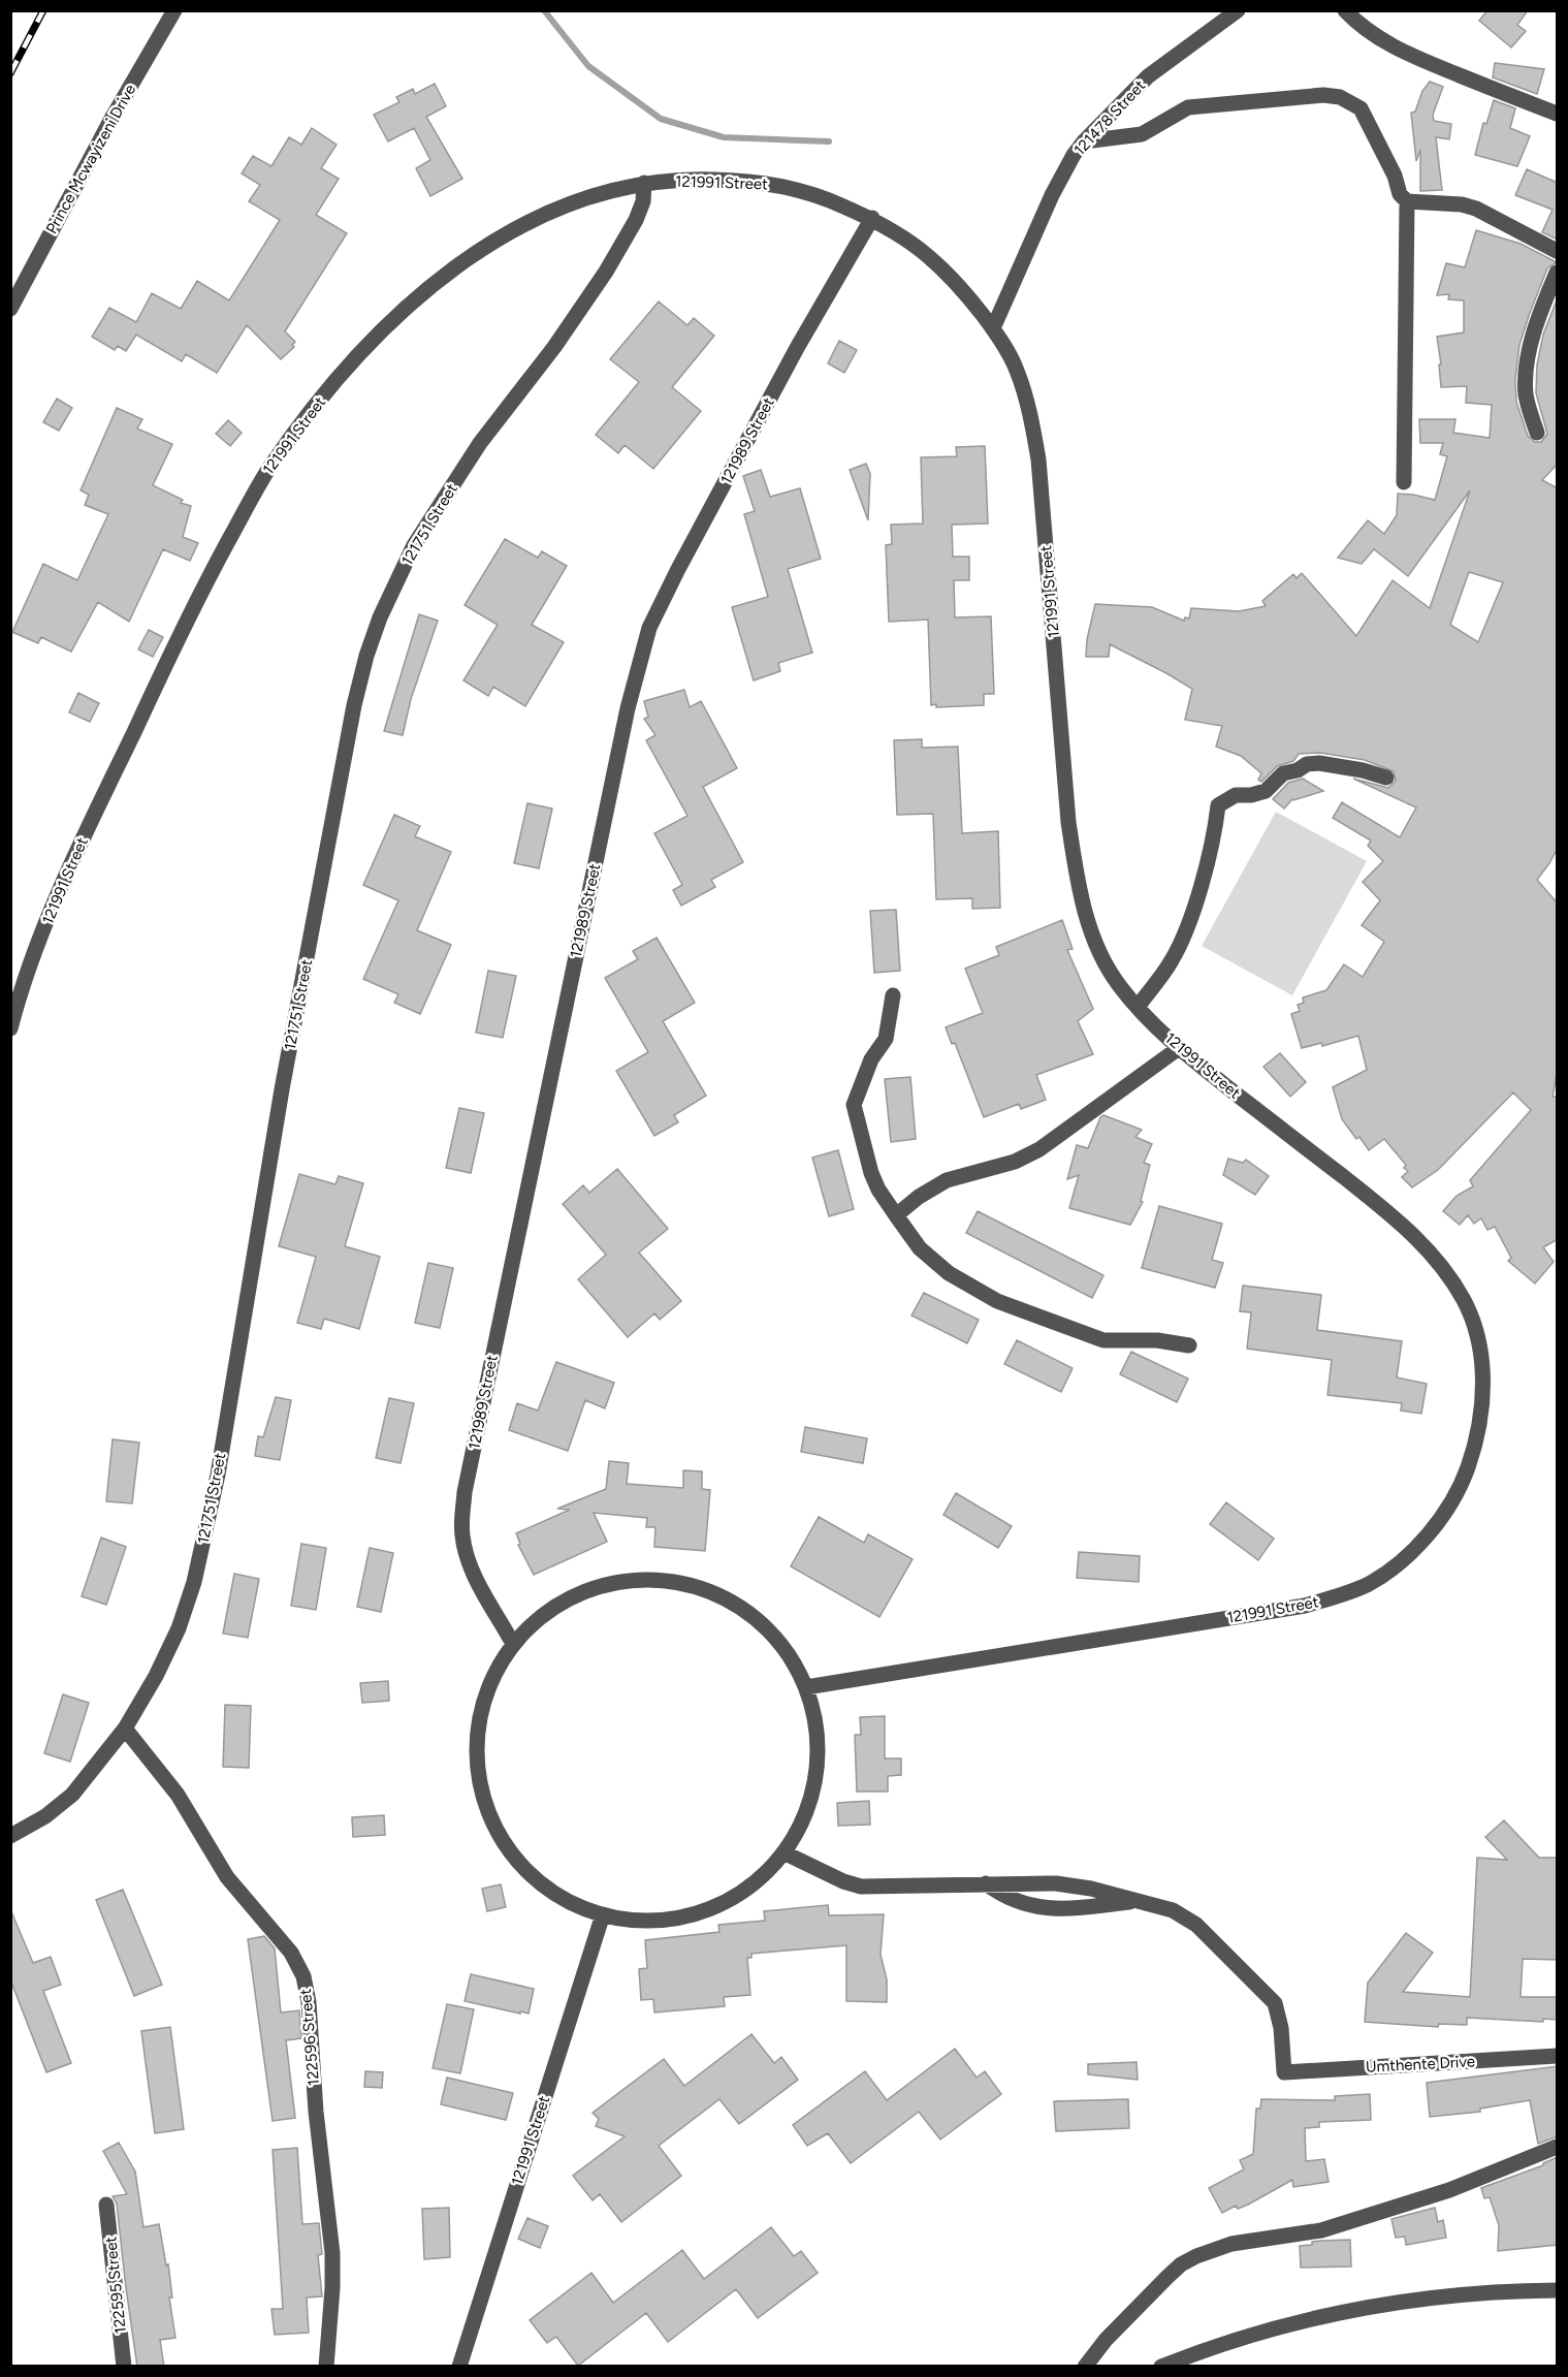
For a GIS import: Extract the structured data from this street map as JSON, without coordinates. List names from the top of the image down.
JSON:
{
  "streets": {
    "street": [
      "121478 Street",
      "Prince Mcwayizeni Drive",
      "121991 Street",
      "121989 Street",
      "121751 Street",
      "122596 Street",
      "Umthente Drive",
      "122595 Street"
    ]
  },
  "crossings": [
    ["121478 Street", "121991 Street"],
    ["121991 Street", "121989 Street"],
    ["121991 Street", "121751 Street"],
    ["121751 Street", "122596 Street"]
  ]
}
